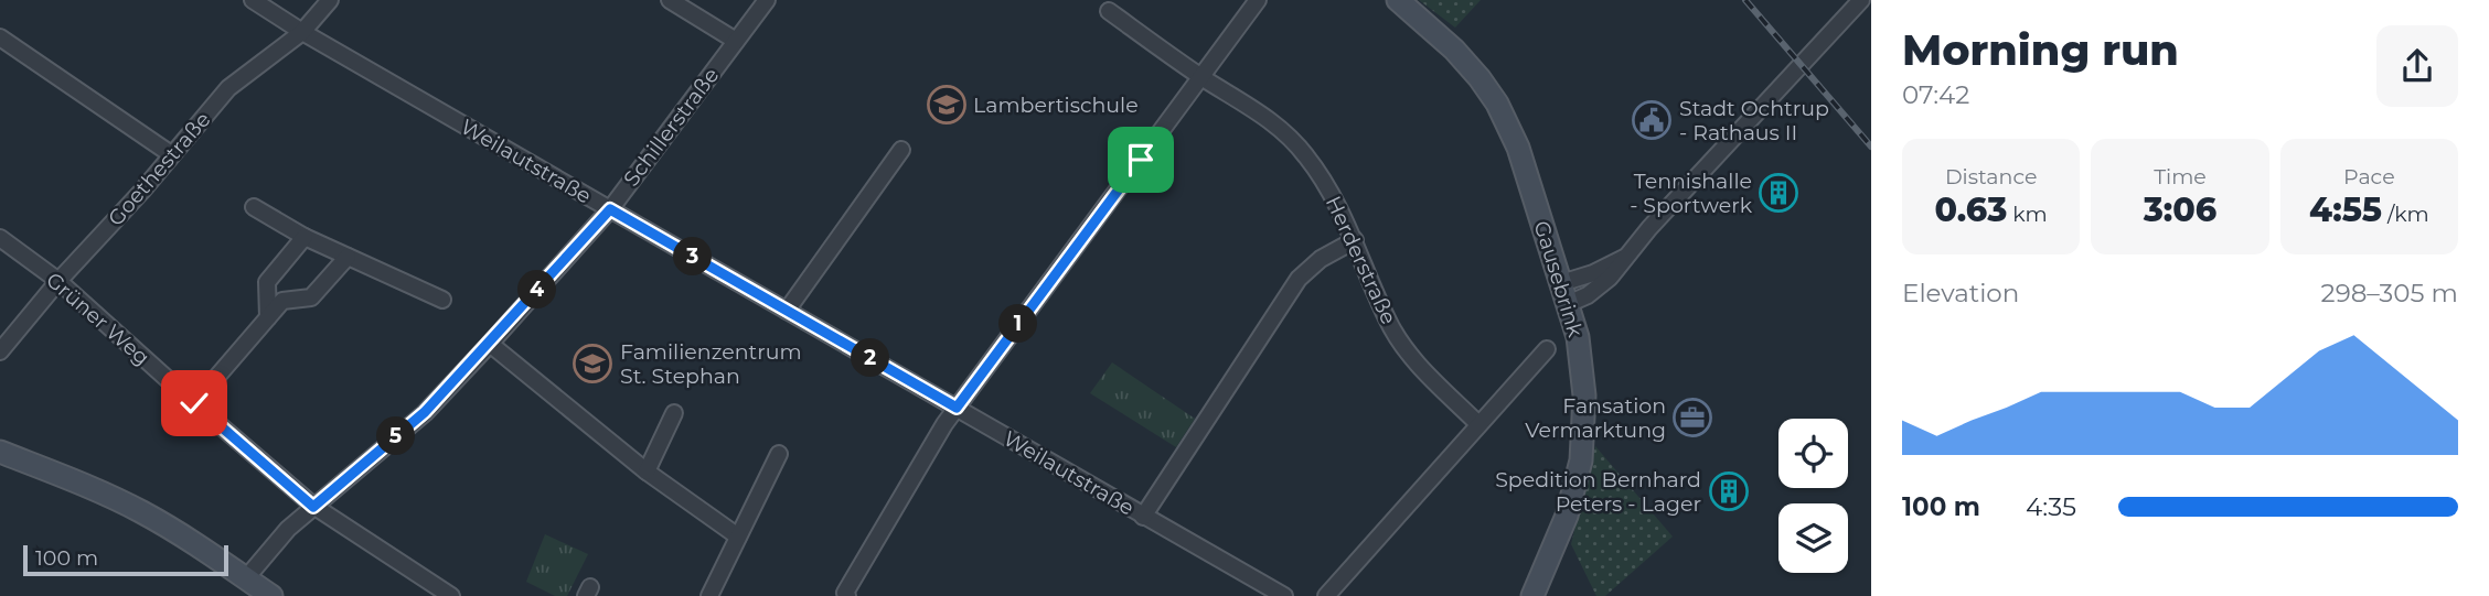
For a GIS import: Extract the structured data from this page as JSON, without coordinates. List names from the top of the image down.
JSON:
{
  "streets": {
    "main road": ["Gausebrink"],
    "street": [
      "Schillerstraße",
      "Weilautstraße",
      "Goethestraße",
      "Herderstraße",
      "Grüner Weg"
    ]
  },
  "crossings": [
    ["Schillerstraße", "Weilautstraße"],
    ["Schillerstraße", "Grüner Weg"],
    ["Weilautstraße", "Goethestraße"],
    ["Goethestraße", "Grüner Weg"]
  ],
  "places": {
    "school or university": ["Lambertischule", "Familienzentrum St. Stephan"],
    "public building": ["Stadt Ochtrup - Rathaus II"],
    "building": ["Tennishalle - Sportwerk", "Spedition Bernhard Peters - Lager"],
    "office": ["Fansation Vermarktung"]
  },
  "scale_bar": "100 m",
  "page": {
    "heading": ["Morning run", "07:42"],
    "stats": [
      ["Distance", "0.63 km"],
      ["Time", "3:06"],
      ["Pace", "4:55 /km"]
    ],
    "pins": [
      "3",
      "4",
      "1",
      "2",
      "5"
    ],
    "chart": ["Elevation", "298–305 m"],
    "list": [
      {
        "name": "100 m",
        "note": "4:35"
      }
    ],
    "scale": "100 m"
  }
}
